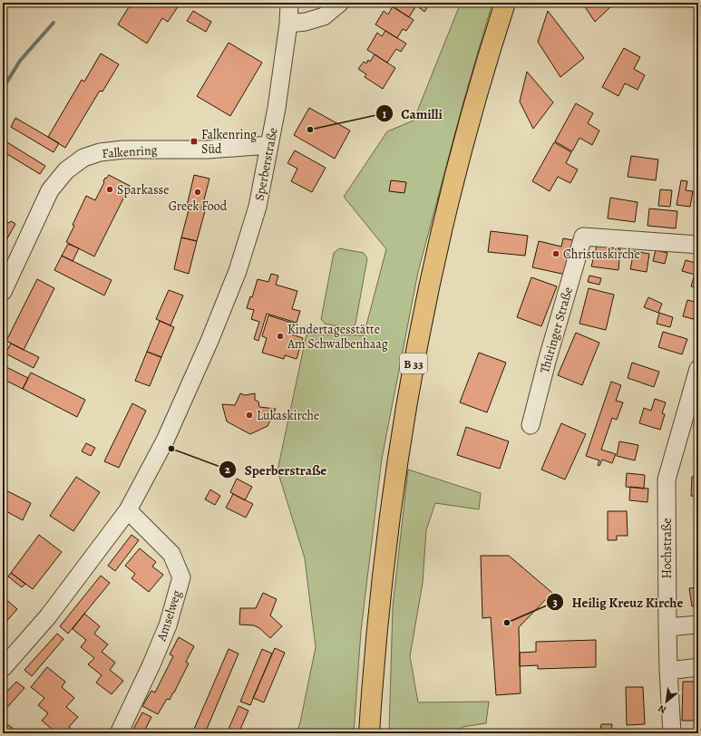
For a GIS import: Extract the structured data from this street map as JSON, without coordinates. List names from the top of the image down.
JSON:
{
  "streets": {
    "main road": ["B 33"],
    "street": [
      "Falkenring",
      "Sperberstraße",
      "Thüringer Straße",
      "Hochstraße",
      "Amselweg"
    ]
  },
  "crossings": [
    ["Falkenring", "Sperberstraße"],
    ["Sperberstraße", "Amselweg"]
  ],
  "places": {
    "other": [
      "Camilli",
      "Sparkasse",
      "Greek Food",
      "Christuskirche",
      "Kindertagesstätte Am Schwalbenhaag",
      "Lukaskirche",
      "Sperberstraße",
      "Heilig Kreuz Kirche"
    ],
    "transit": ["Falkenring Süd"]
  },
  "north": "bottom left"
}
